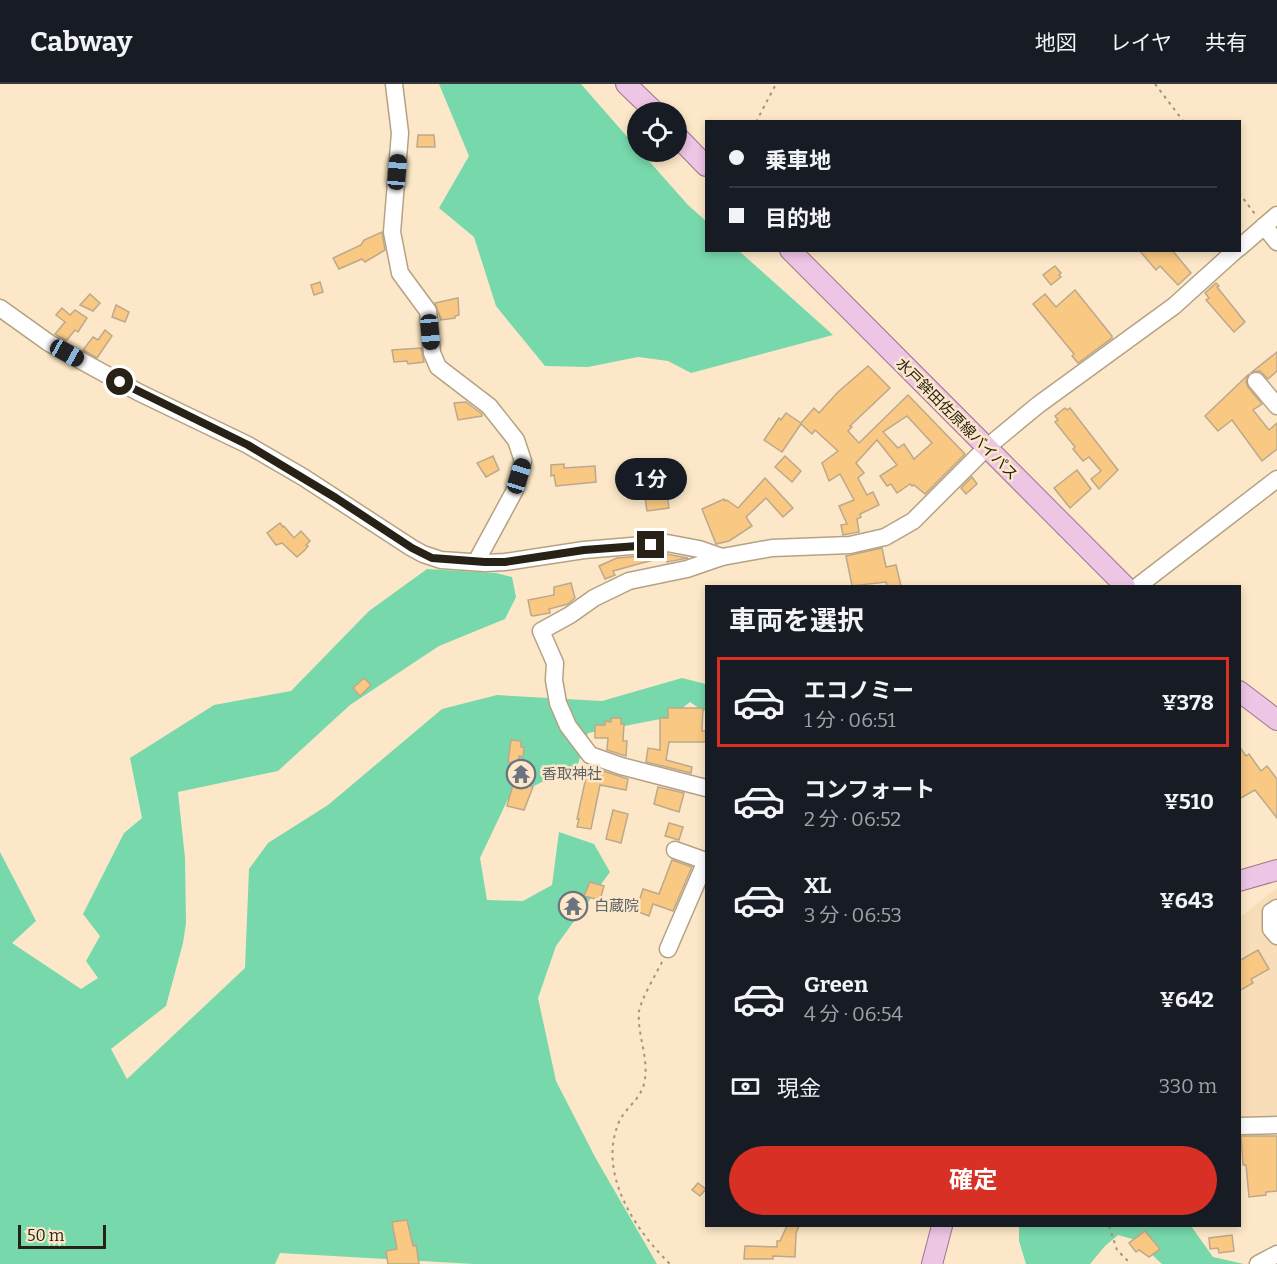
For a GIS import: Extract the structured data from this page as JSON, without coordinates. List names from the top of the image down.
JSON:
{
  "streets": {
    "main road": ["水戸鉾田佐原線バイパス"]
  },
  "places": {
    "temple": ["香取神社", "白蔵院"]
  },
  "scale_bar": "50 m",
  "page": {
    "header": "Cabway",
    "nav": ["地図", "レイヤ", "共有"],
    "banner": ["乗車地", "目的地"],
    "bubble": "1 分",
    "heading": "車両を選択",
    "list": [
      {
        "name": "エコノミー",
        "note": "1 分 · 06:51",
        "value": "¥378"
      },
      {
        "name": "コンフォート",
        "note": "2 分 · 06:52",
        "value": "¥510"
      },
      {
        "name": "XL",
        "note": "3 分 · 06:53",
        "value": "¥643"
      },
      {
        "name": "Green",
        "note": "4 分 · 06:54",
        "value": "¥642"
      }
    ],
    "pay": ["現金", "330 m"],
    "buttons": "確定",
    "scale": "50 m"
  }
}
